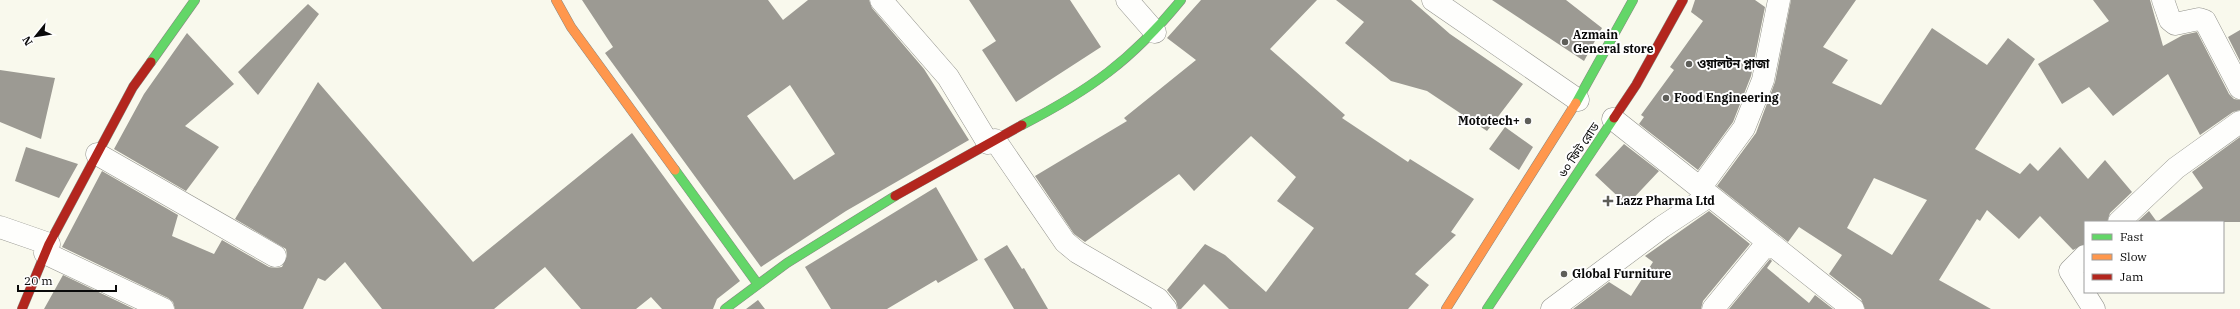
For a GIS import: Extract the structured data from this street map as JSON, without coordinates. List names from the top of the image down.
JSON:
{
  "streets": {
    "street": ["৬০ ফিট রোড"]
  },
  "places": {
    "other": [
      "Azmain General store",
      "ওয়ালটন প্লাজা",
      "Food Engineering",
      "Mototech+",
      "Global Furniture"
    ],
    "health": ["Lazz Pharma Ltd"]
  },
  "legend": ["Fast", "Slow", "Jam"],
  "scale_bar": "20 m",
  "north": "bottom left"
}
